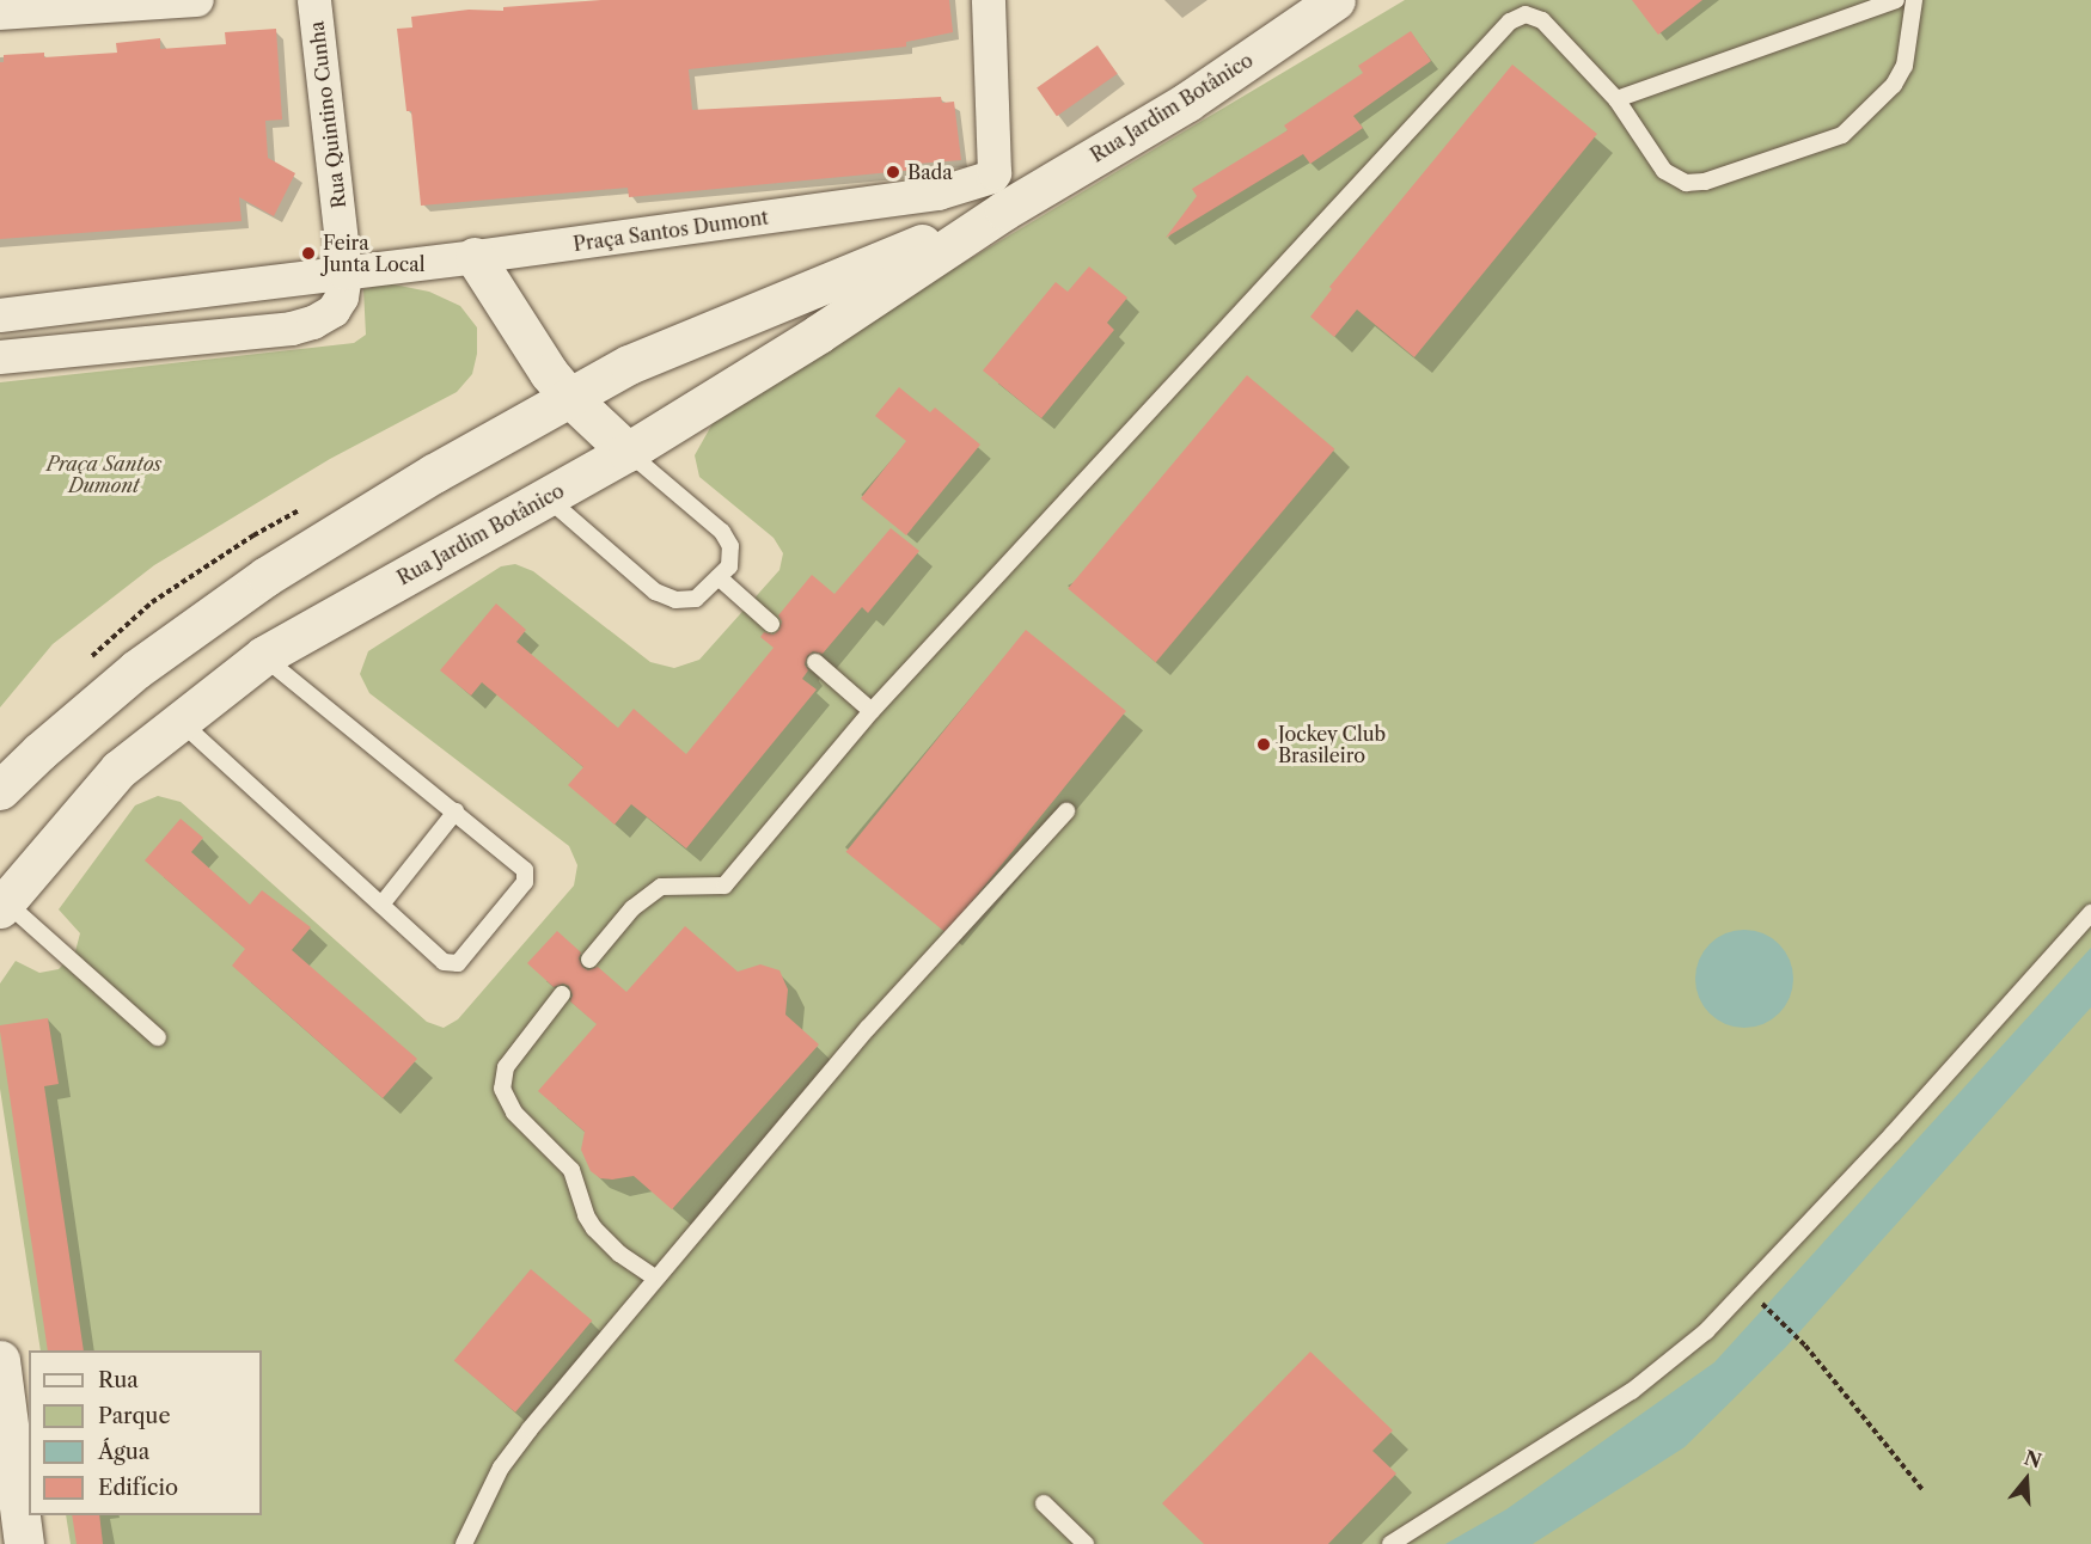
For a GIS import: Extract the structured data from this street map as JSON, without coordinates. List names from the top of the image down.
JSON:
{
  "streets": {
    "main road": ["Rua Jardim Botânico"],
    "street": ["Rua Quintino Cunha", "Praça Santos Dumont"]
  },
  "crossings": [
    ["Rua Jardim Botânico", "Praça Santos Dumont"],
    ["Rua Quintino Cunha", "Praça Santos Dumont"]
  ],
  "parks": ["Praça Santos Dumont"],
  "places": ["Bada", "Feira Junta Local", "Jockey Club Brasileiro"],
  "legend": [
    "Rua",
    "Parque",
    "Água",
    "Edifício"
  ],
  "north": "top"
}
